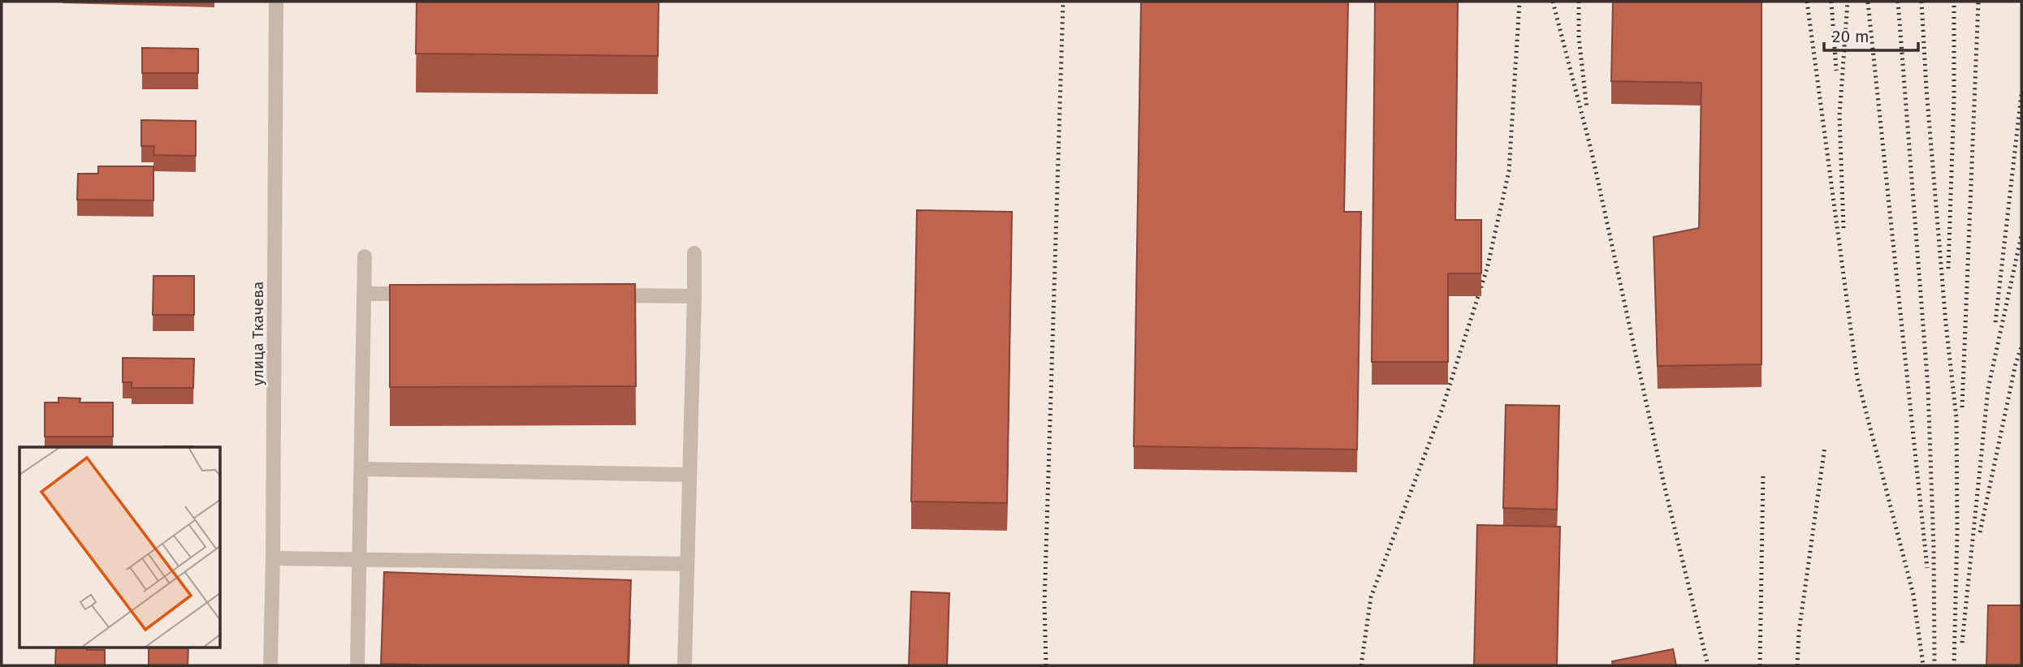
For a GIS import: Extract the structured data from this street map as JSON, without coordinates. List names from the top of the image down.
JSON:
{
  "streets": {
    "street": ["улица Ткачева"]
  },
  "scale_bar": "20 m"
}
